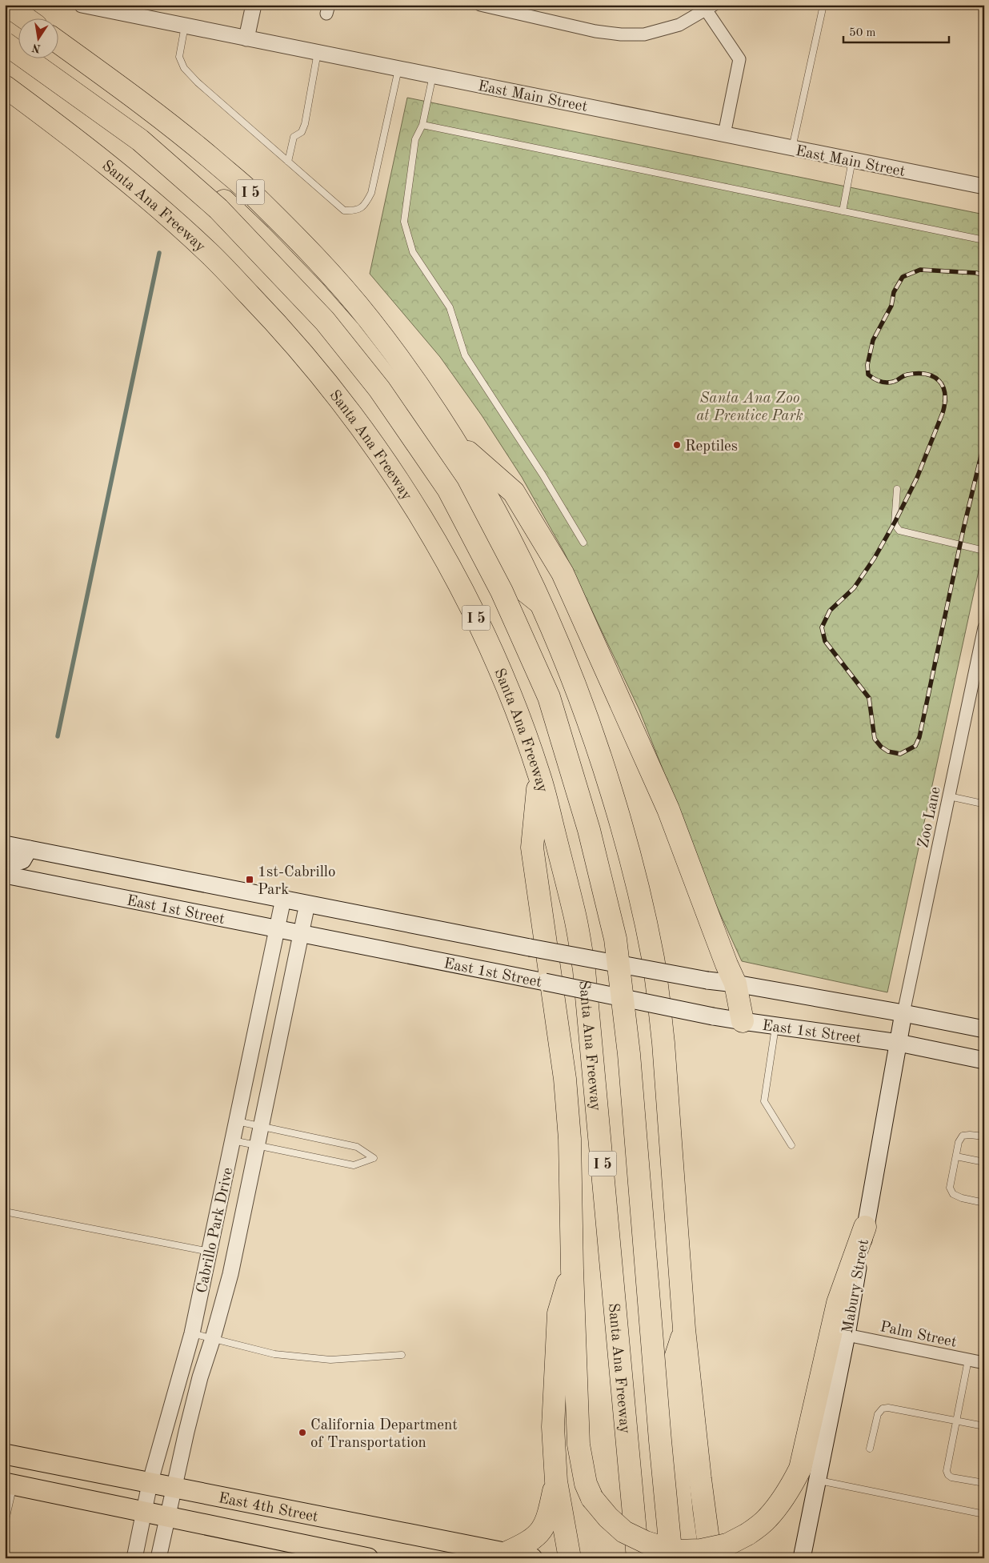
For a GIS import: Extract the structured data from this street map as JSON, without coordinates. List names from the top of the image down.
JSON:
{
  "streets": {
    "highway": ["I 5", "Santa Ana Freeway"],
    "main road": ["East 1st Street", "Mabury Street", "East 4th Street"],
    "street": [
      "East Main Street",
      "Zoo Lane",
      "Cabrillo Park Drive",
      "Palm Street"
    ]
  },
  "crossings": [
    ["Zoo Lane", "East 1st Street"],
    ["Zoo Lane", "Mabury Street"],
    ["East 1st Street", "Cabrillo Park Drive"],
    ["East 1st Street", "Mabury Street"],
    ["Cabrillo Park Drive", "East 4th Street"],
    ["Mabury Street", "Palm Street"]
  ],
  "parks": ["Santa Ana Zoo at Prentice Park"],
  "places": {
    "other": ["Reptiles", "California Department of Transportation"],
    "transit": ["1st-Cabrillo Park"]
  },
  "scale_bar": "50 m",
  "north": "bottom"
}
